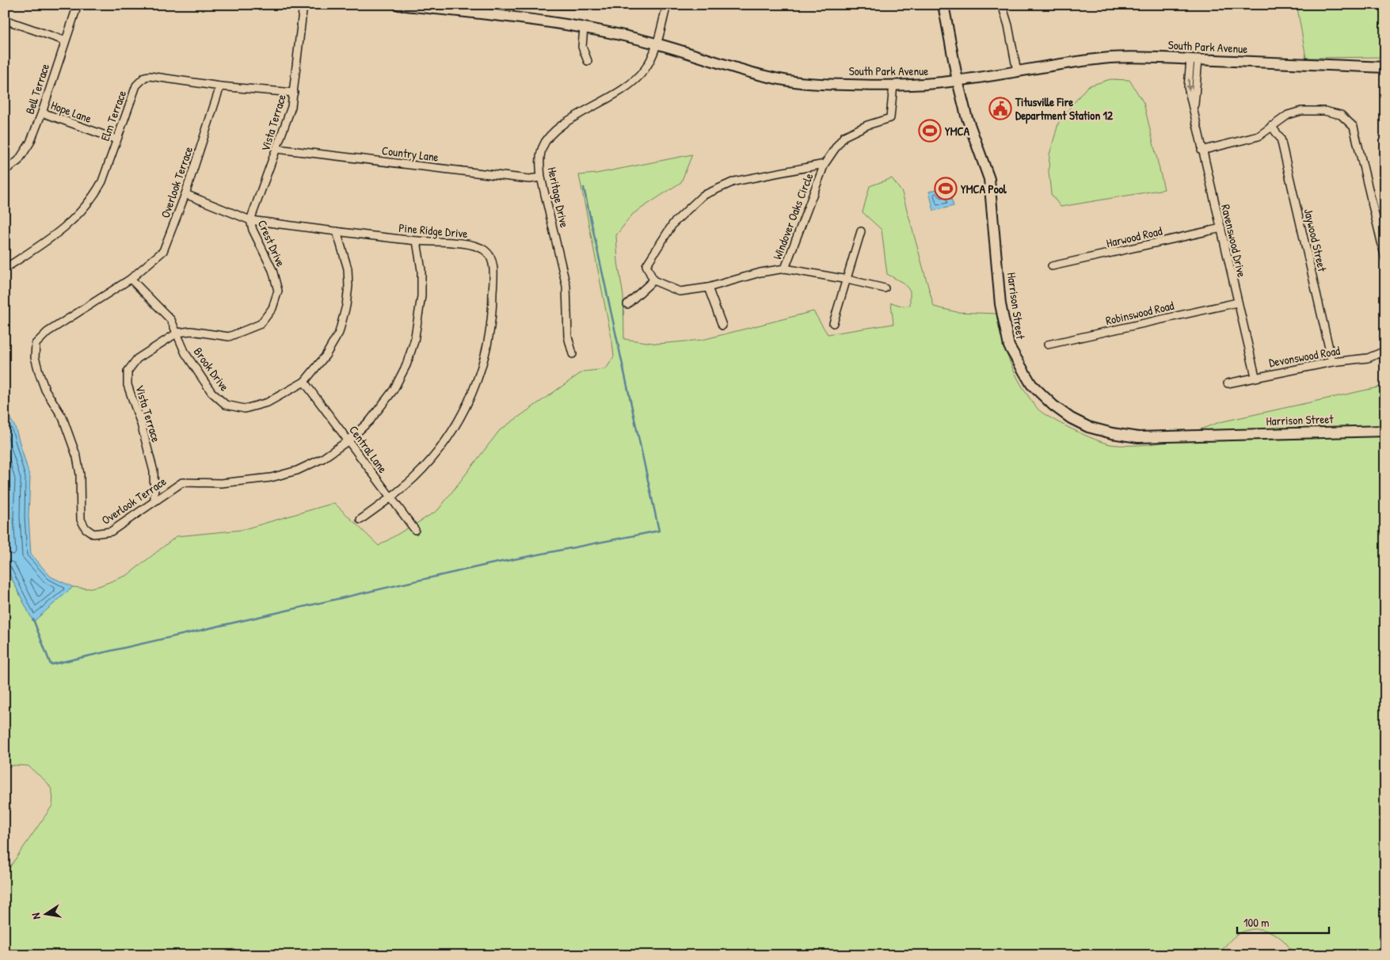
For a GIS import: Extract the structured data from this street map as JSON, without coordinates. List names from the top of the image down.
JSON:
{
  "streets": {
    "street": [
      "South Park Avenue",
      "Bell Terrace",
      "Hope Lane",
      "Elm Terrace",
      "Vista Terrace",
      "Country Lane",
      "Overlook Terrace",
      "Heritage Drive",
      "Windover Oaks Circle",
      "Pine Ridge Drive",
      "Harwood Road",
      "Jaywood Street",
      "Ravenswood Drive",
      "Crest Drive",
      "Harrison Street",
      "Robinswood Road",
      "Devonswood Road",
      "Brook Drive",
      "Central Lane"
    ]
  },
  "crossings": [
    ["South Park Avenue", "Heritage Drive"],
    ["South Park Avenue", "Windover Oaks Circle"],
    ["South Park Avenue", "Ravenswood Drive"],
    ["South Park Avenue", "Harrison Street"],
    ["Bell Terrace", "Hope Lane"],
    ["Hope Lane", "Elm Terrace"],
    ["Elm Terrace", "Vista Terrace"],
    ["Elm Terrace", "Overlook Terrace"],
    ["Vista Terrace", "Country Lane"],
    ["Vista Terrace", "Overlook Terrace"],
    ["Vista Terrace", "Pine Ridge Drive"],
    ["Vista Terrace", "Crest Drive"],
    ["Vista Terrace", "Brook Drive"],
    ["Country Lane", "Heritage Drive"],
    ["Overlook Terrace", "Pine Ridge Drive"],
    ["Overlook Terrace", "Crest Drive"],
    ["Overlook Terrace", "Central Lane"],
    ["Pine Ridge Drive", "Crest Drive"],
    ["Pine Ridge Drive", "Brook Drive"],
    ["Pine Ridge Drive", "Central Lane"],
    ["Harwood Road", "Ravenswood Drive"],
    ["Jaywood Street", "Devonswood Road"],
    ["Ravenswood Drive", "Robinswood Road"],
    ["Ravenswood Drive", "Devonswood Road"],
    ["Crest Drive", "Brook Drive"],
    ["Brook Drive", "Central Lane"]
  ],
  "places": {
    "public building": ["Titusville Fire Department Station 12"],
    "sports": ["YMCA", "YMCA Pool"]
  },
  "scale_bar": "100 m",
  "north": "left"
}
